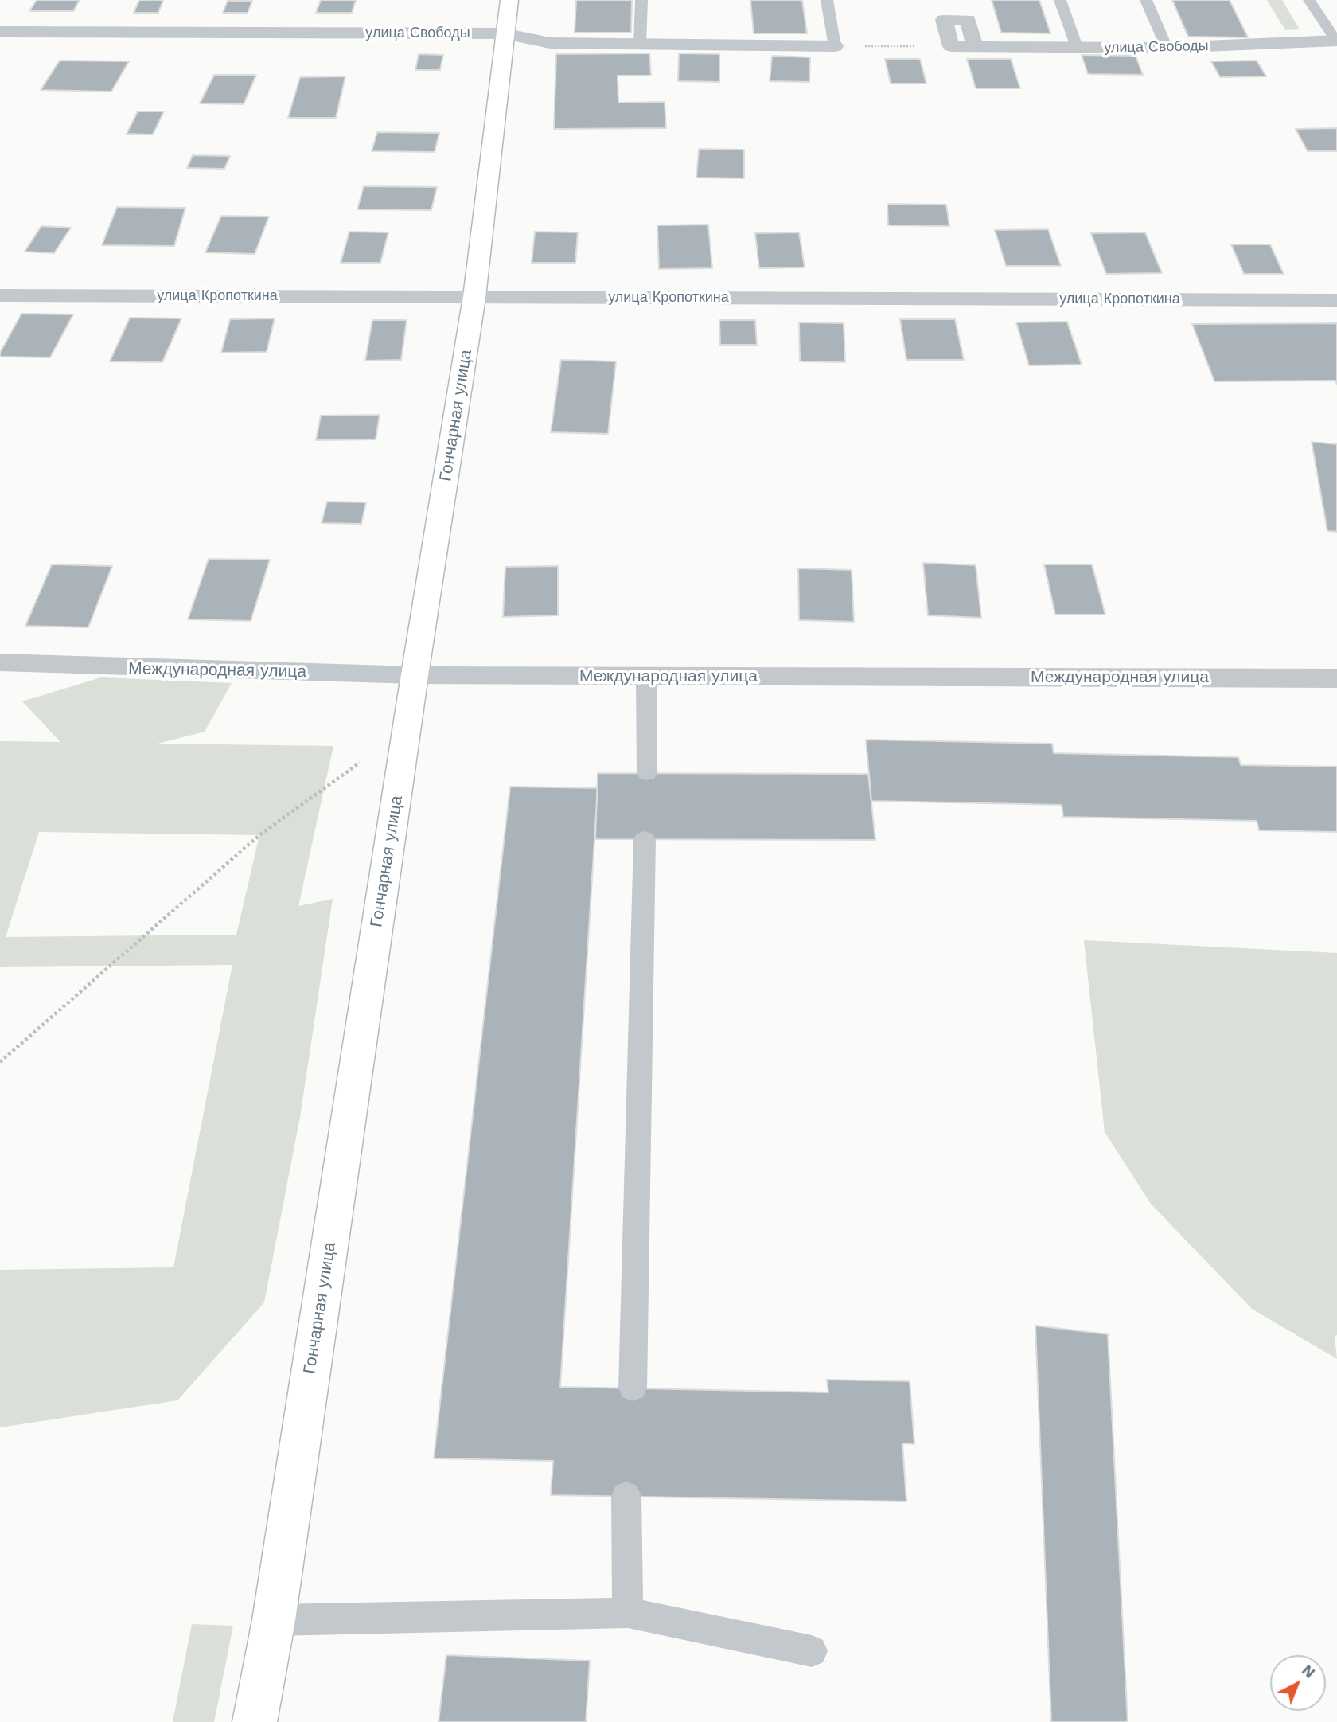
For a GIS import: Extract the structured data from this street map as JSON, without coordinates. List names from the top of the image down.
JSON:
{
  "streets": {
    "street": [
      "улица Свободы",
      "улица Кропоткина",
      "Гончарная улица",
      "Международная улица"
    ]
  },
  "crossings": [
    ["улица Свободы", "Гончарная улица"],
    ["улица Кропоткина", "Гончарная улица"],
    ["Гончарная улица", "Международная улица"]
  ],
  "north": "top right"
}
